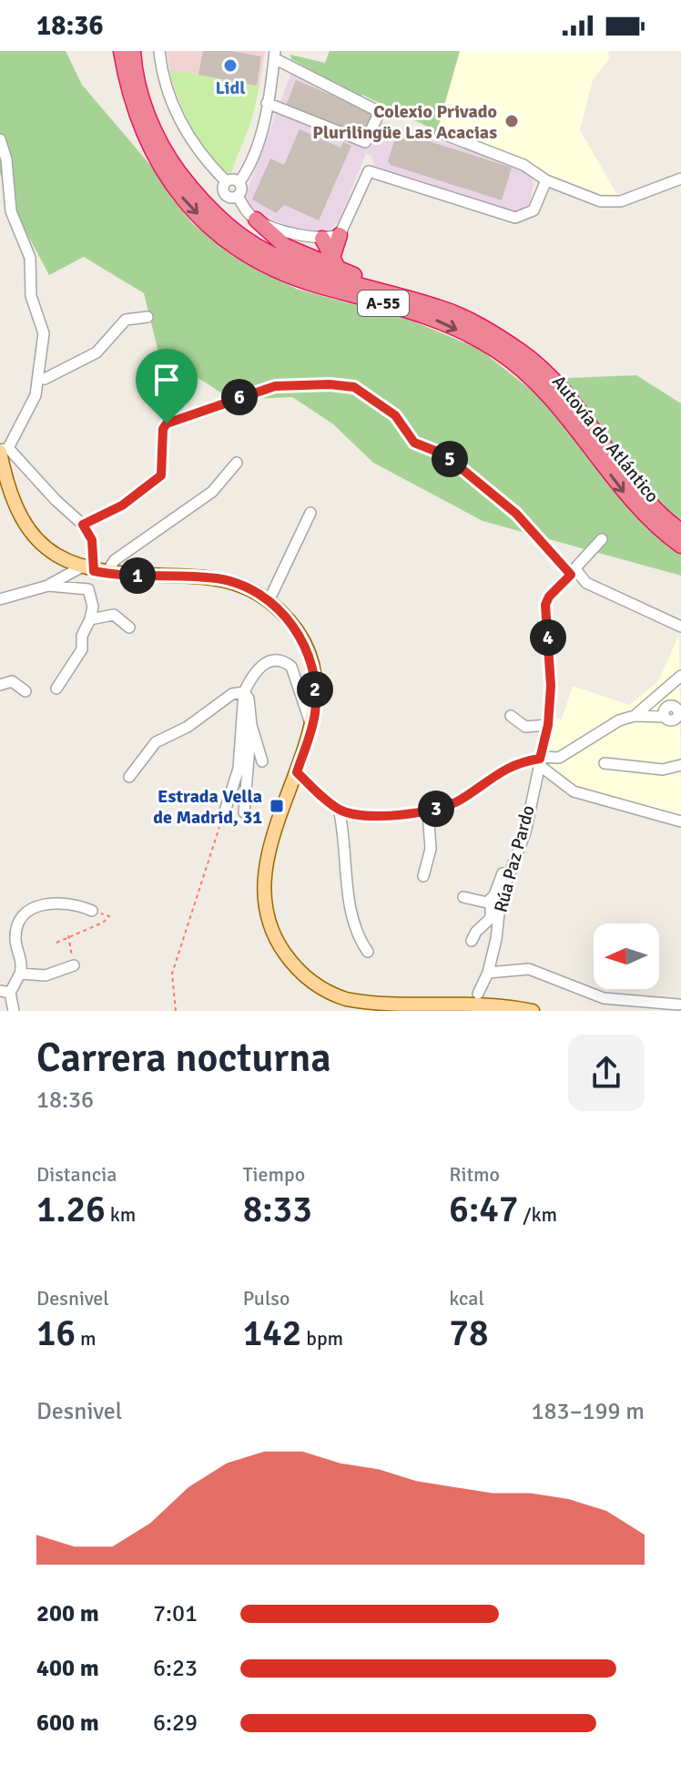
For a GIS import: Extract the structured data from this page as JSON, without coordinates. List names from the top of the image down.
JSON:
{
  "streets": {
    "highway": ["A-55", "Autovía do Atlántico"],
    "street": ["Rúa Paz Pardo"]
  },
  "crossings": [
    ["A-55", "Autovía do Atlántico"]
  ],
  "places": {
    "other": ["Lidl", "Colexio Privado Plurilingüe Las Acacias"],
    "transit": ["Estrada Vella de Madrid, 31"]
  },
  "north": "left",
  "page": {
    "status": "18:36",
    "pins": [
      "6",
      "5",
      "1",
      "4",
      "2",
      "3"
    ],
    "heading": ["Carrera nocturna", "18:36"],
    "stats": [
      ["Distancia", "1.26 km"],
      ["Tiempo", "8:33"],
      ["Ritmo", "6:47 /km"],
      ["Desnivel", "16 m"],
      ["Pulso", "142 bpm"],
      ["kcal", "78"]
    ],
    "chart": ["Desnivel", "183–199 m"],
    "list": [
      {
        "name": "200 m",
        "note": "7:01"
      },
      {
        "name": "400 m",
        "note": "6:23"
      },
      {
        "name": "600 m",
        "note": "6:29"
      }
    ]
  }
}
